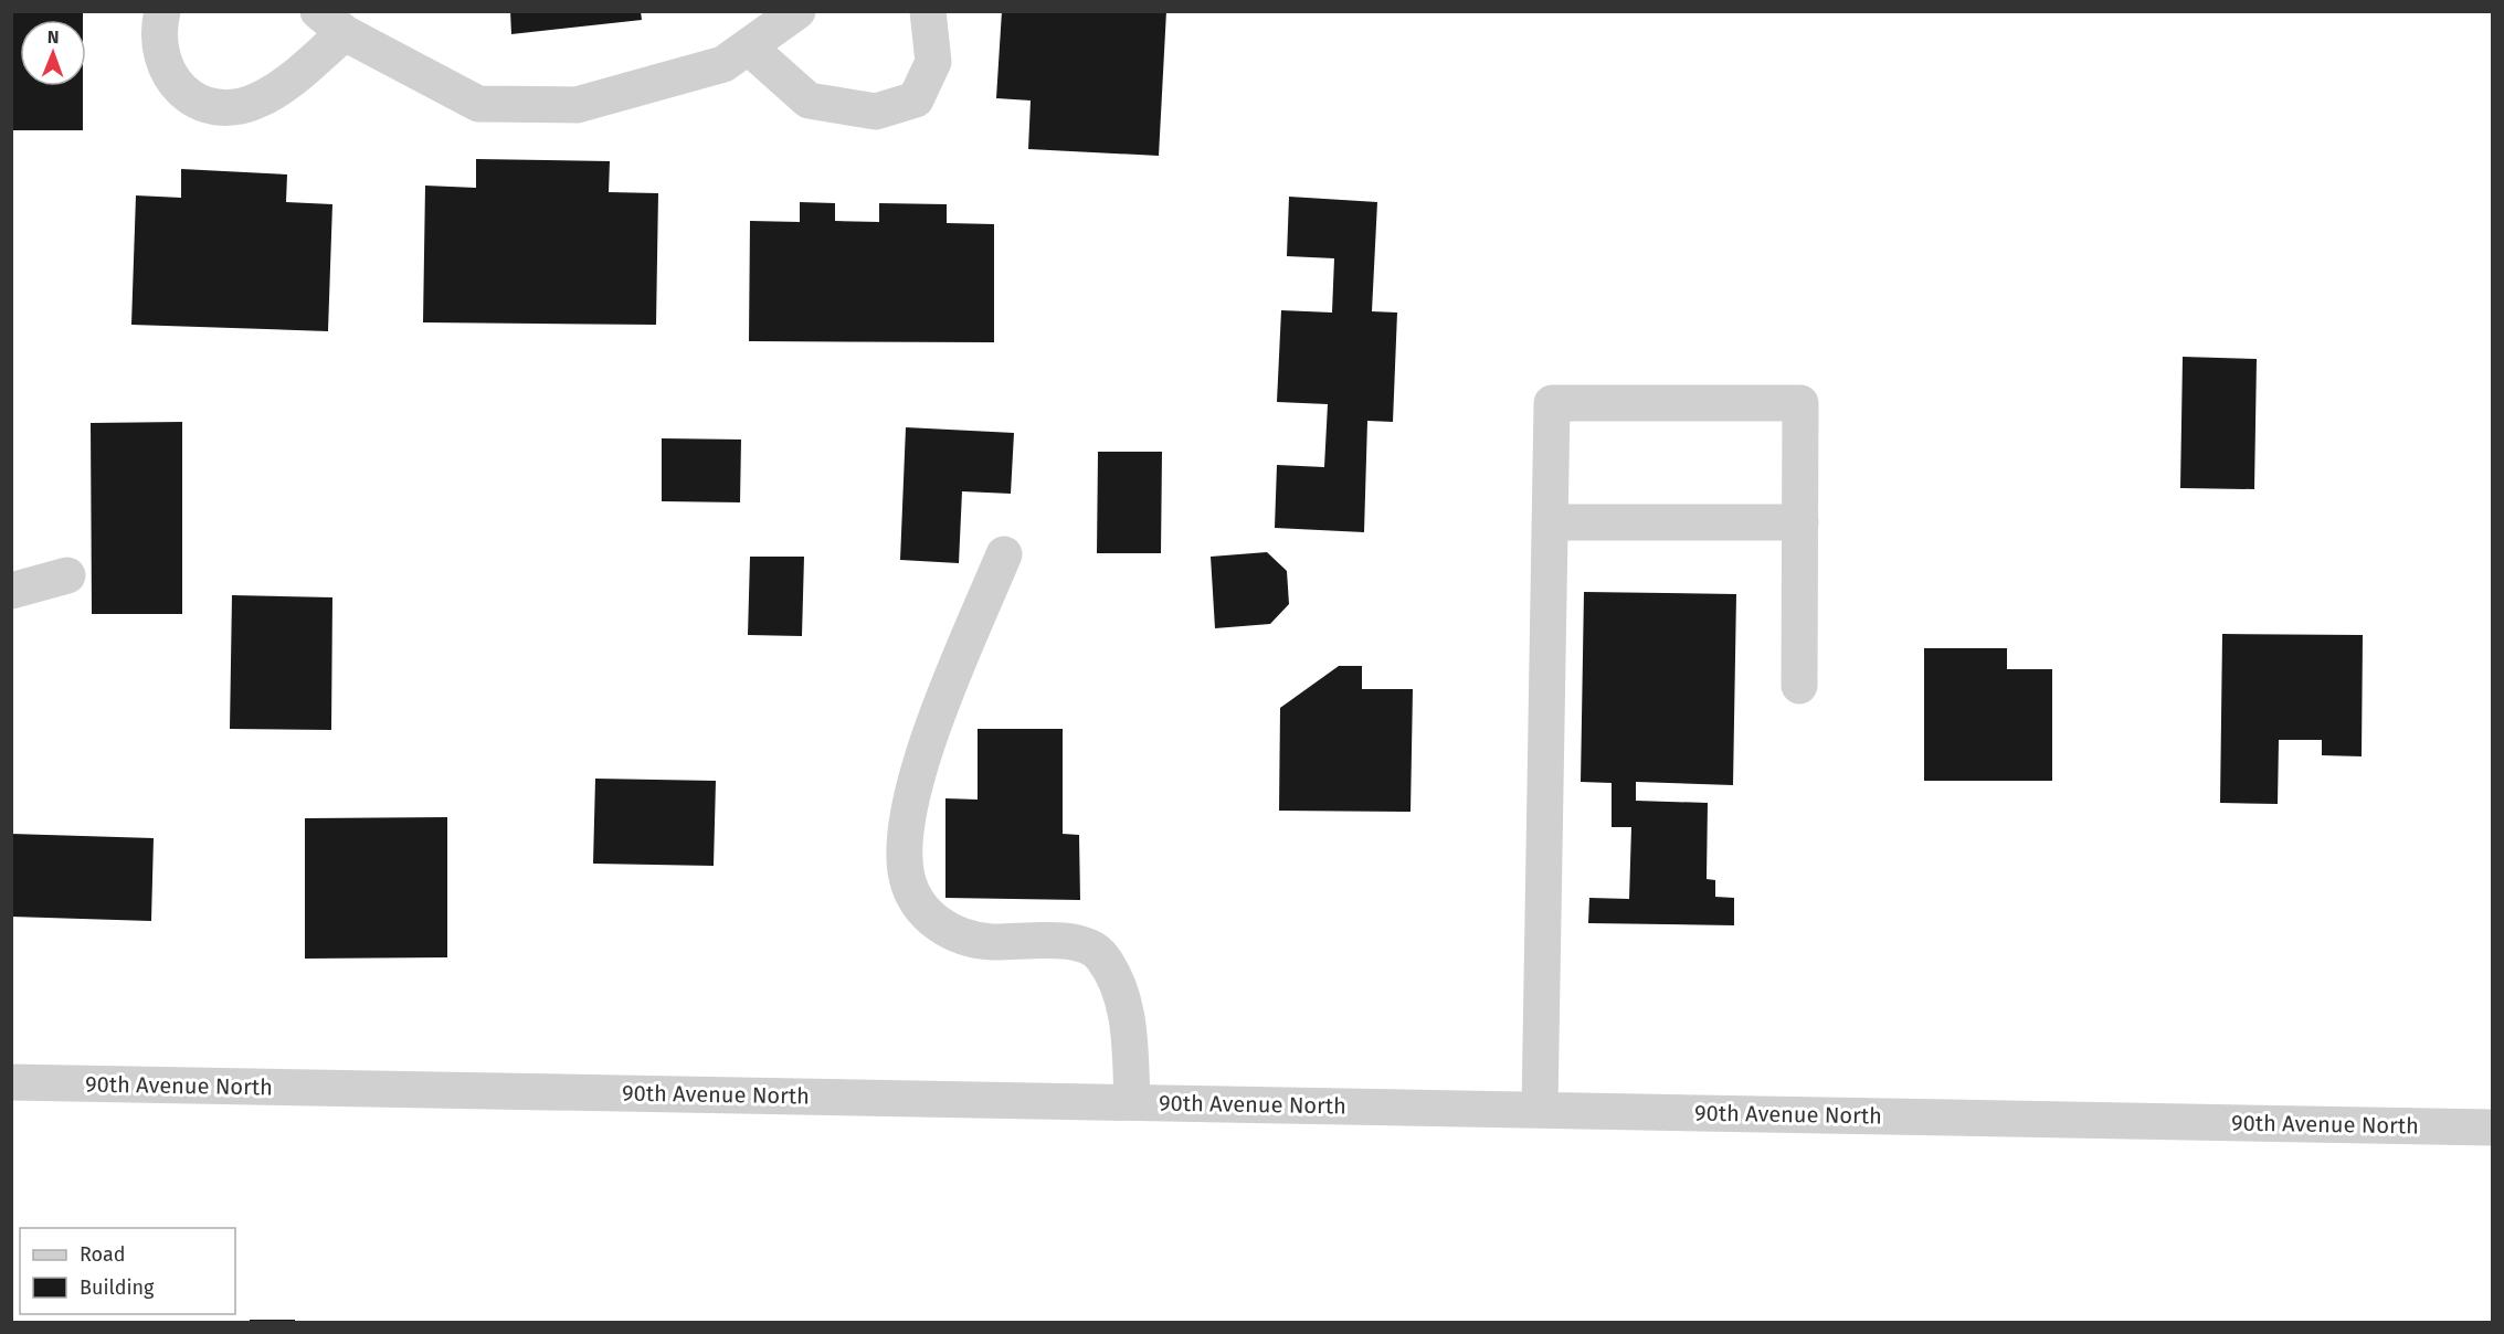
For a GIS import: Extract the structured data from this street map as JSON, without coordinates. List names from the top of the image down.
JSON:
{
  "streets": {
    "street": ["90th Avenue North"]
  },
  "legend": ["Road", "Building"],
  "north": "top"
}
